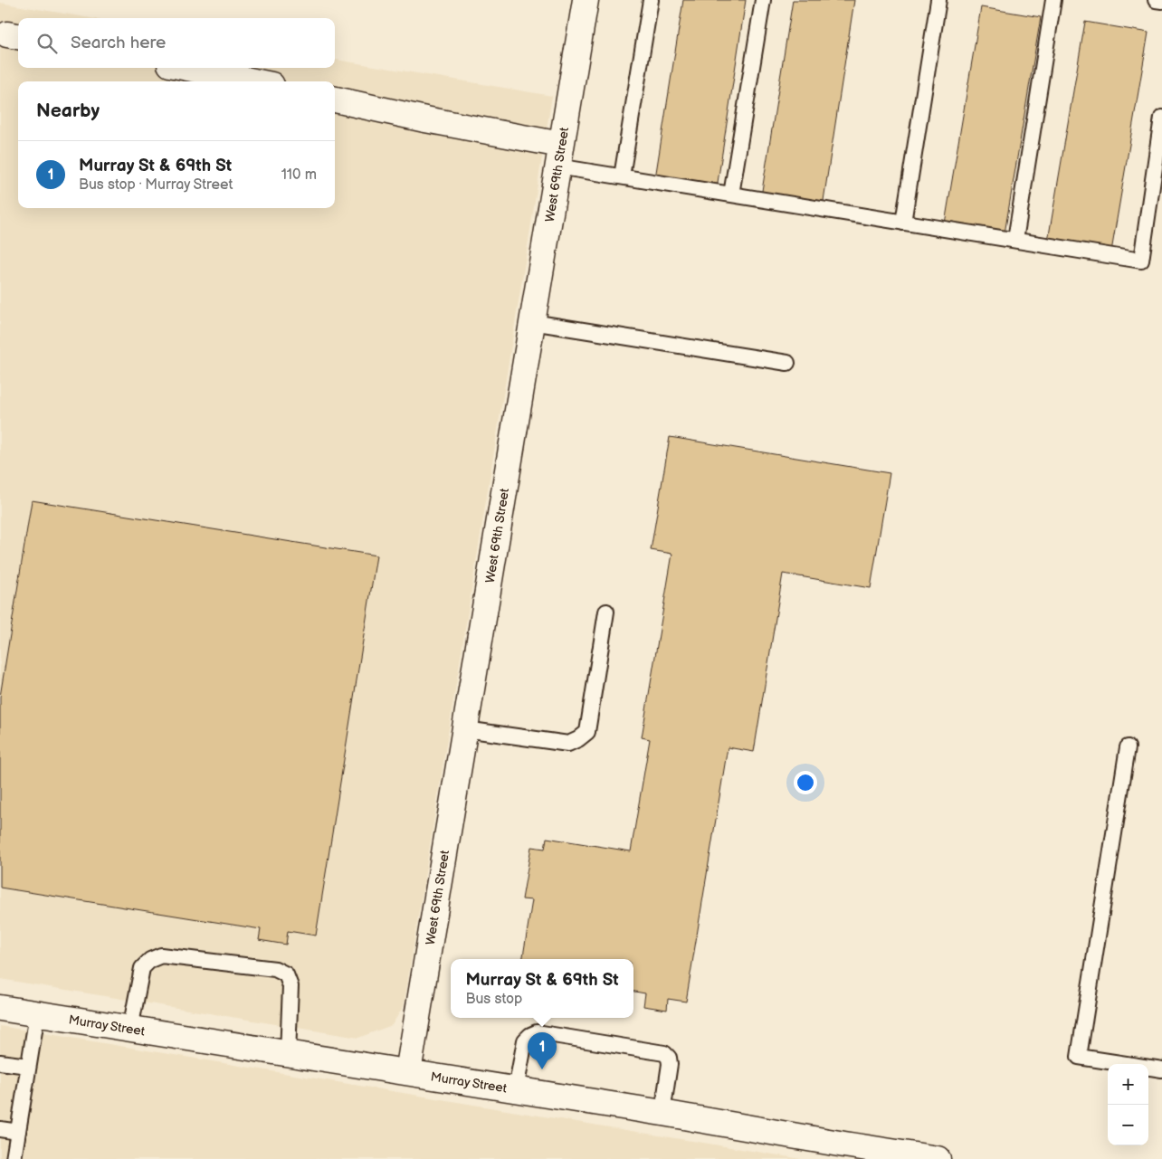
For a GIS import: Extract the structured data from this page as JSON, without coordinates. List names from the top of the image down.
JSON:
{
  "streets": {
    "street": ["West 69th Street", "Murray Street"]
  },
  "crossings": [
    ["West 69th Street", "Murray Street"]
  ],
  "page": {
    "search": "Search here",
    "heading": "Nearby",
    "list": [
      {
        "mark": "1",
        "name": "Murray St & 69th St",
        "note": "Bus stop · Murray Street",
        "value": "110 m"
      }
    ],
    "popup": ["Murray St & 69th St", "Bus stop"],
    "pins": "1",
    "map_buttons": ["+", "−"]
  }
}
